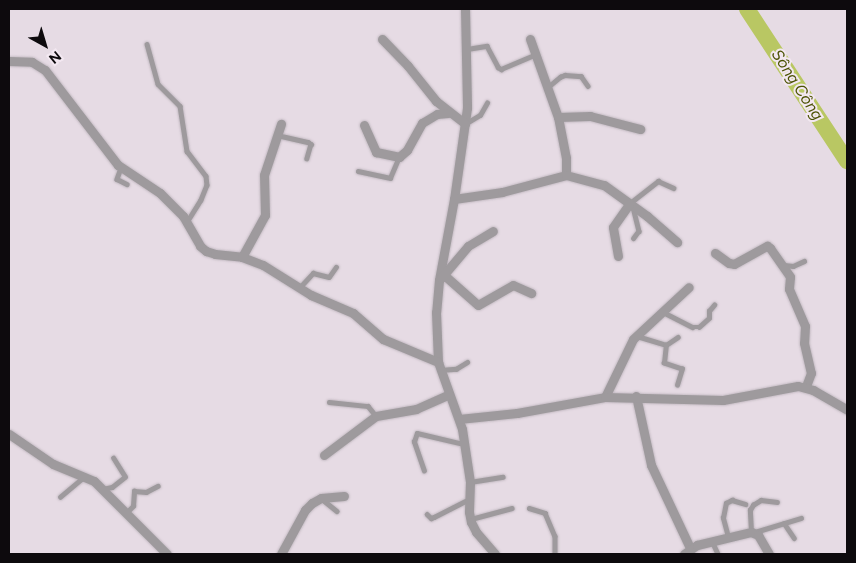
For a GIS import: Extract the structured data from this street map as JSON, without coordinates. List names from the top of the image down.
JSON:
{
  "water": ["Sông Công"],
  "north": "bottom right"
}
